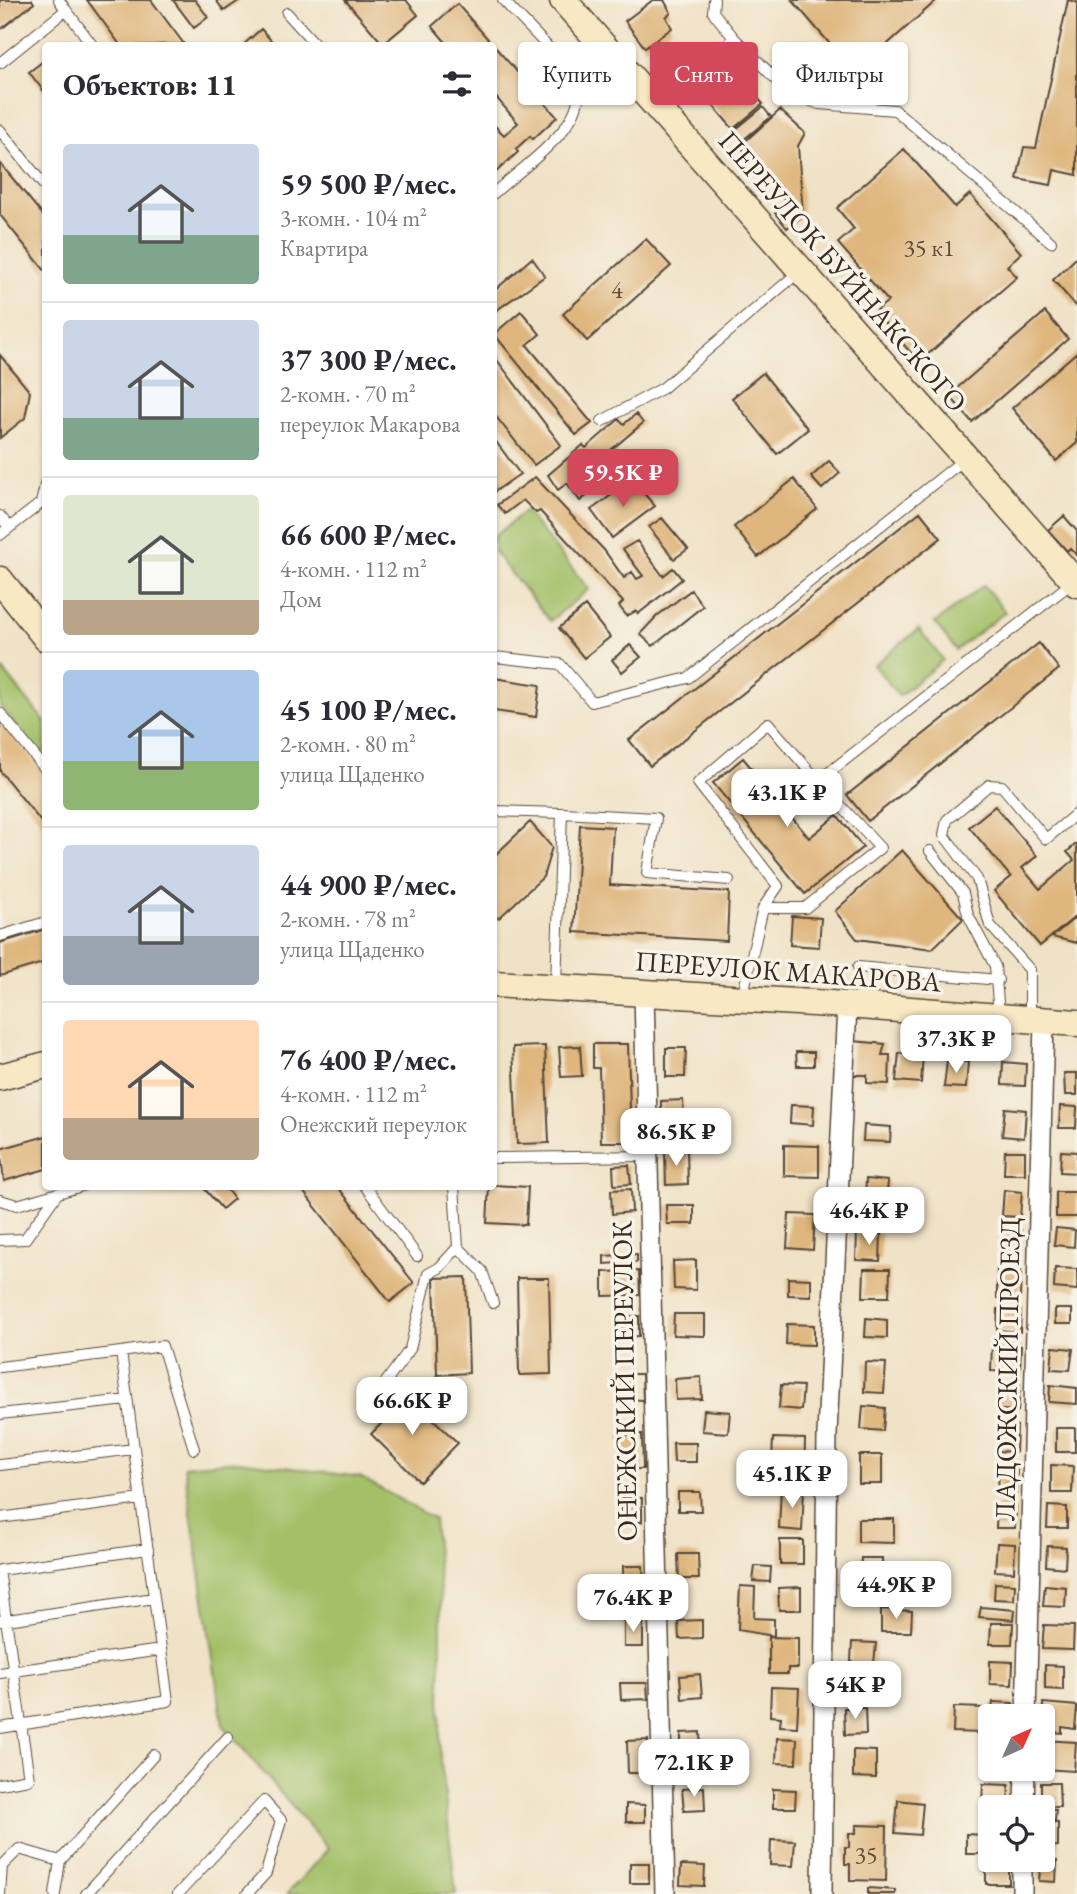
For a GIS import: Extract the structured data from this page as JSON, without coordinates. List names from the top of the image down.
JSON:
{
  "streets": {
    "street": [
      "ПЕРЕУЛОК БУЙНАКСКОГО",
      "ПЕРЕУЛОК МАКАРОВА",
      "ЛАДОЖСКИЙ ПРОЕЗД",
      "ОНЕЖСКИЙ ПЕРЕУЛОК"
    ]
  },
  "crossings": [
    ["ПЕРЕУЛОК МАКАРОВА", "ЛАДОЖСКИЙ ПРОЕЗД"],
    ["ПЕРЕУЛОК МАКАРОВА", "ОНЕЖСКИЙ ПЕРЕУЛОК"]
  ],
  "house_numbers": ["35 к1", "4", "35"],
  "north": "top right",
  "page": {
    "chip": ["Купить", "Снять", "Фильтры"],
    "heading": "Объектов: 11",
    "list": [
      {
        "name": "59 500 ₽/мес.",
        "note": "3-комн. · 104 m² · Квартира"
      },
      {
        "name": "37 300 ₽/мес.",
        "note": "2-комн. · 70 m² · переулок Макарова"
      },
      {
        "name": "66 600 ₽/мес.",
        "note": "4-комн. · 112 m² · Дом"
      },
      {
        "name": "45 100 ₽/мес.",
        "note": "2-комн. · 80 m² · улица Щаденко"
      },
      {
        "name": "44 900 ₽/мес.",
        "note": "2-комн. · 78 m² · улица Щаденко"
      },
      {
        "name": "76 400 ₽/мес.",
        "note": "4-комн. · 112 m² · Онежский переулок"
      }
    ],
    "price": [
      "59.5K ₽",
      "43.1K ₽",
      "37.3K ₽",
      "86.5K ₽",
      "46.4K ₽",
      "66.6K ₽",
      "45.1K ₽",
      "44.9K ₽",
      "76.4K ₽",
      "54K ₽",
      "72.1K ₽"
    ]
  }
}
